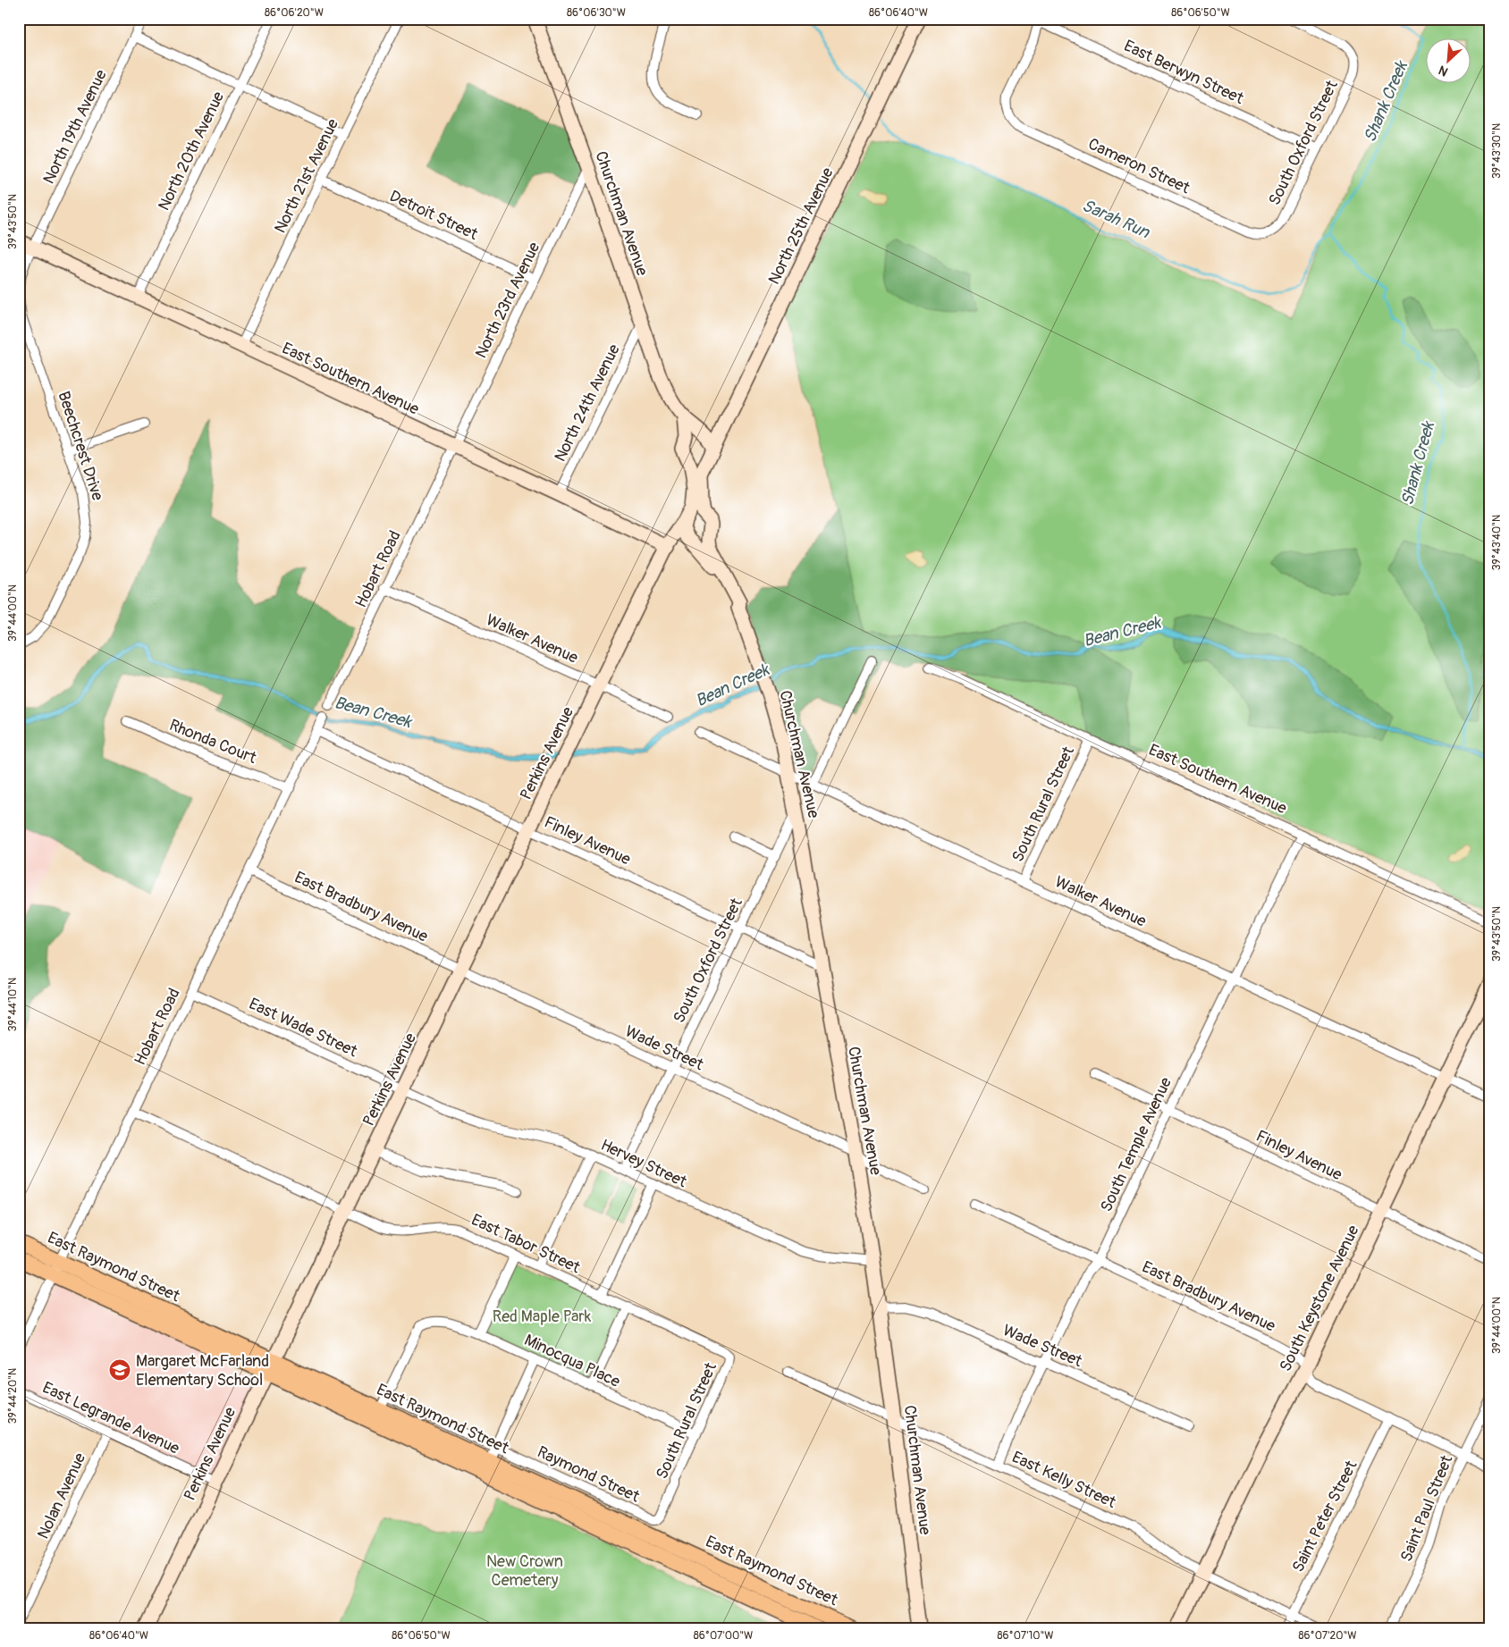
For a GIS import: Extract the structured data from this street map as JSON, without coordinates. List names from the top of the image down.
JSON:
{
  "streets": {
    "main road": [
      "Churchman Avenue",
      "North 25th Avenue",
      "East Southern Avenue",
      "Perkins Avenue",
      "East Raymond Street",
      "South Keystone Avenue"
    ],
    "street": [
      "East Berwyn Street",
      "North 19th Avenue",
      "South Oxford Street",
      "North 20th Avenue",
      "Cameron Street",
      "North 21st Avenue",
      "Detroit Street",
      "North 23rd Avenue",
      "North 24th Avenue",
      "Beechcrest Drive",
      "Hobart Road",
      "Walker Avenue",
      "Rhonda Court",
      "South Rural Street",
      "Finley Avenue",
      "East Bradbury Avenue",
      "East Wade Street",
      "Wade Street",
      "South Temple Avenue",
      "Hervey Street",
      "East Tabor Street",
      "Minocqua Place",
      "East Legrande Avenue",
      "Raymond Street",
      "East Kelly Street",
      "Nolan Avenue",
      "Saint Paul Street",
      "Saint Peter Street"
    ]
  },
  "crossings": [
    ["East Berwyn Street", "South Oxford Street"],
    ["East Berwyn Street", "Cameron Street"],
    ["North 19th Avenue", "East Southern Avenue"],
    ["South Oxford Street", "Cameron Street"],
    ["South Oxford Street", "Churchman Avenue"],
    ["South Oxford Street", "Finley Avenue"],
    ["South Oxford Street", "Wade Street"],
    ["South Oxford Street", "Hervey Street"],
    ["North 20th Avenue", "East Southern Avenue"],
    ["North 21st Avenue", "Detroit Street"],
    ["North 21st Avenue", "East Southern Avenue"],
    ["Churchman Avenue", "North 25th Avenue"],
    ["Churchman Avenue", "North 23rd Avenue"],
    ["Churchman Avenue", "North 24th Avenue"],
    ["Churchman Avenue", "Walker Avenue"],
    ["Churchman Avenue", "Perkins Avenue"],
    ["Churchman Avenue", "Finley Avenue"],
    ["Churchman Avenue", "Wade Street"],
    ["Churchman Avenue", "Hervey Street"],
    ["Churchman Avenue", "East Kelly Street"],
    ["Detroit Street", "North 23rd Avenue"],
    ["North 23rd Avenue", "East Southern Avenue"],
    ["North 23rd Avenue", "Hobart Road"],
    ["East Southern Avenue", "North 24th Avenue"],
    ["East Southern Avenue", "Hobart Road"],
    ["East Southern Avenue", "Perkins Avenue"],
    ["East Southern Avenue", "South Rural Street"],
    ["East Southern Avenue", "South Temple Avenue"],
    ["Hobart Road", "Walker Avenue"],
    ["Hobart Road", "Rhonda Court"],
    ["Hobart Road", "Finley Avenue"],
    ["Hobart Road", "East Bradbury Avenue"],
    ["Hobart Road", "East Wade Street"],
    ["Hobart Road", "East Tabor Street"],
    ["Hobart Road", "East Raymond Street"],
    ["Walker Avenue", "Perkins Avenue"],
    ["Walker Avenue", "South Rural Street"],
    ["Walker Avenue", "South Temple Avenue"],
    ["Walker Avenue", "South Keystone Avenue"],
    ["Perkins Avenue", "Finley Avenue"],
    ["Perkins Avenue", "East Bradbury Avenue"],
    ["Perkins Avenue", "East Wade Street"],
    ["Perkins Avenue", "Wade Street"],
    ["Perkins Avenue", "Hervey Street"],
    ["Perkins Avenue", "East Tabor Street"],
    ["Perkins Avenue", "East Raymond Street"],
    ["Perkins Avenue", "East Legrande Avenue"],
    ["South Rural Street", "East Tabor Street"],
    ["South Rural Street", "Minocqua Place"],
    ["South Rural Street", "Raymond Street"],
    ["Finley Avenue", "South Temple Avenue"],
    ["Finley Avenue", "South Keystone Avenue"],
    ["East Bradbury Avenue", "Wade Street"],
    ["East Bradbury Avenue", "South Temple Avenue"],
    ["East Bradbury Avenue", "South Keystone Avenue"],
    ["East Bradbury Avenue", "Saint Paul Street"],
    ["East Bradbury Avenue", "Saint Peter Street"],
    ["East Wade Street", "Hervey Street"],
    ["Wade Street", "South Temple Avenue"],
    ["South Temple Avenue", "East Kelly Street"],
    ["East Raymond Street", "Minocqua Place"],
    ["East Raymond Street", "Raymond Street"],
    ["South Keystone Avenue", "East Kelly Street"],
    ["Minocqua Place", "Raymond Street"],
    ["East Legrande Avenue", "Nolan Avenue"],
    ["East Kelly Street", "Saint Peter Street"]
  ],
  "water": ["Shank Creek", "Sarah Run", "Bean Creek"],
  "parks": ["Red Maple Park", "New Crown Cemetery"],
  "places": {
    "school or university": ["Margaret McFarland Elementary School"]
  },
  "north": "bottom left",
  "coordinates": [
    "86°06'20\"W",
    "86°06'30\"W",
    "86°06'40\"W",
    "86°06'50\"W",
    "39°43'30\"N",
    "39°43'50\"N",
    "39°43'40\"N",
    "39°44'00\"N",
    "39°44'10\"N",
    "39°44'20\"N",
    "86°07'00\"W",
    "86°07'10\"W",
    "86°07'20\"W"
  ]
}
